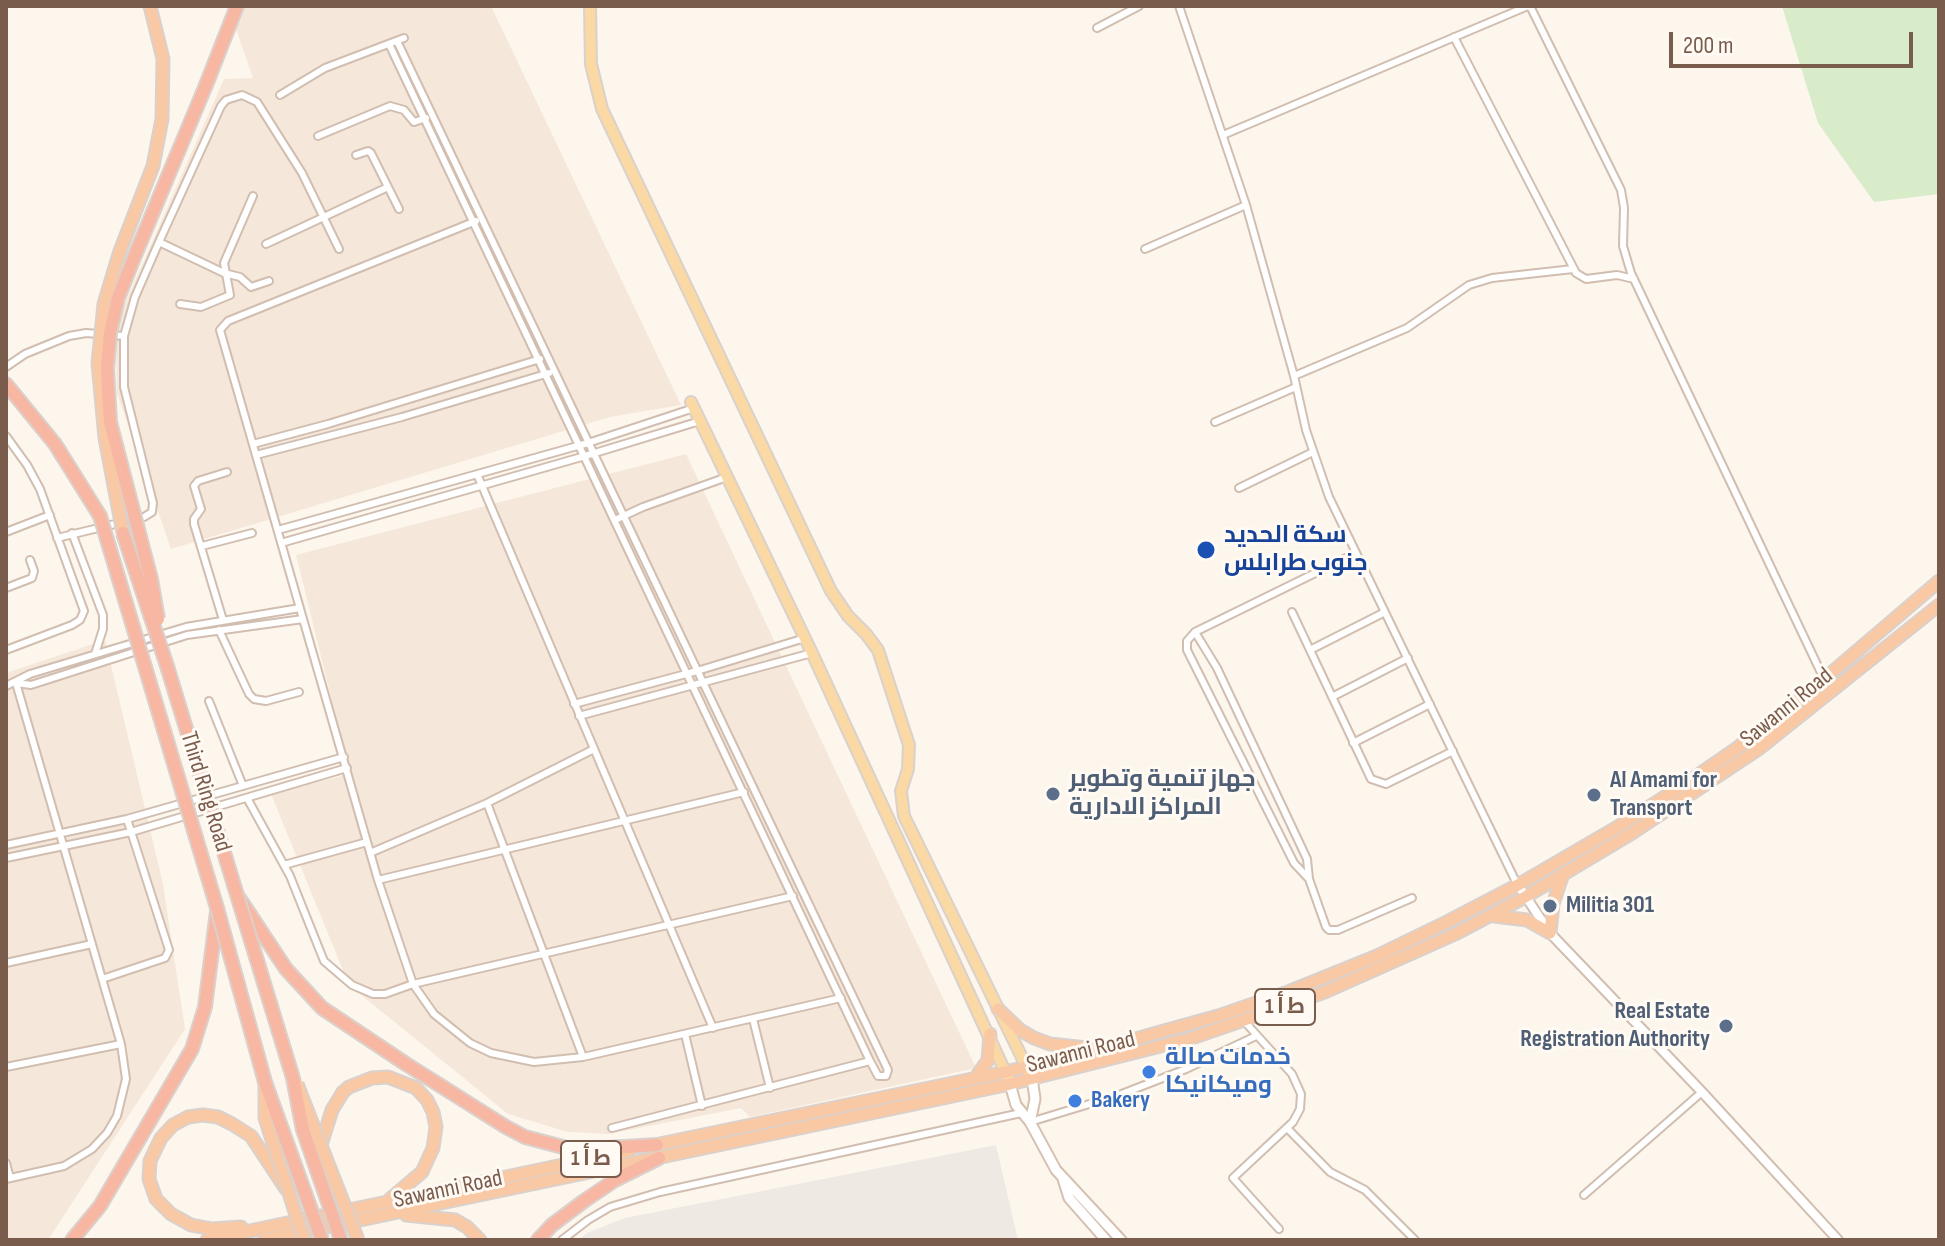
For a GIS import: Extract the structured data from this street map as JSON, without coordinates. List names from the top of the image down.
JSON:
{
  "streets": {
    "highway": ["Sawanni Road", "Third Ring Road", "ط أ 1"]
  },
  "places": [
    "سكة الحديد جنوب طرابلس",
    "جهاز تنمية وتطوير المراكز الادارية",
    "Al Amami for Transport",
    "Militia 301",
    "Real Estate Registration Authority",
    "خدمات صالة وميكانيكا",
    "Bakery"
  ],
  "scale_bar": "200 m"
}
